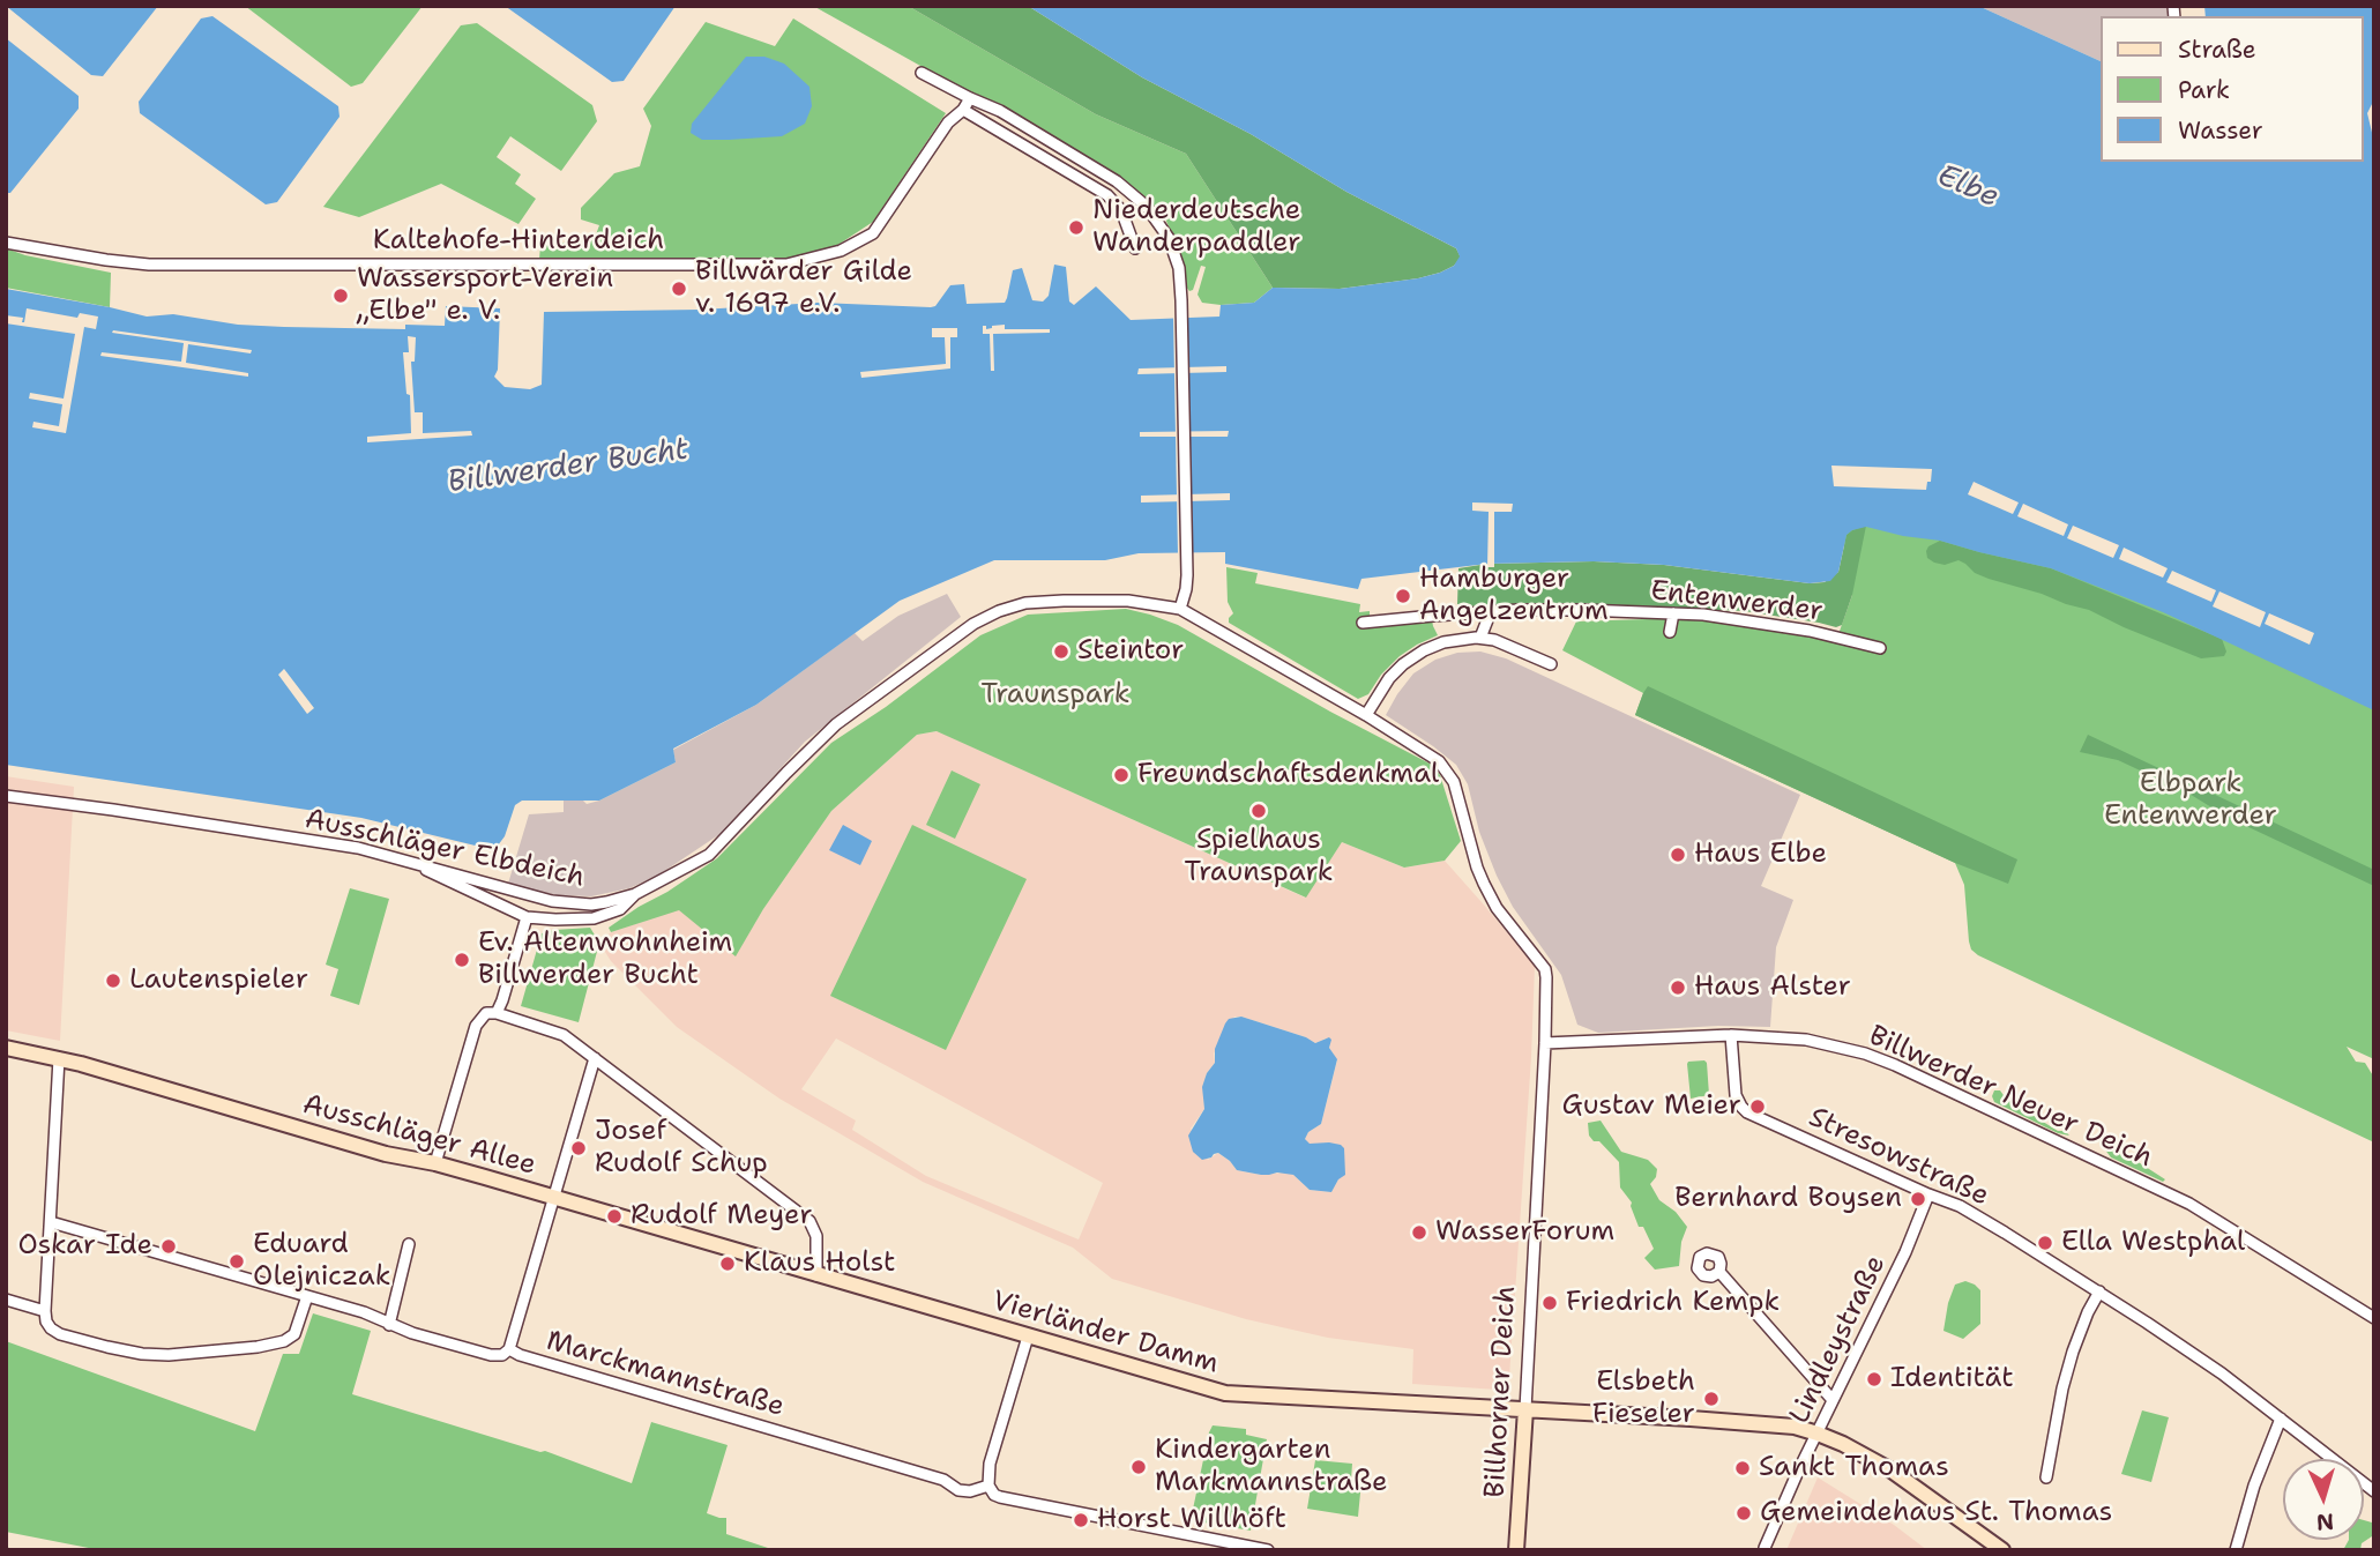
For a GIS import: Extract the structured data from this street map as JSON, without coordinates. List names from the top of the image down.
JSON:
{
  "streets": {
    "street": [
      "Kaltehofe-Hinterdeich",
      "Entenwerder",
      "Ausschläger Elbdeich",
      "Billwerder Neuer Deich",
      "Ausschläger Allee",
      "Stresowstraße",
      "Vierländer Damm",
      "Lindleystraße",
      "Marckmannstraße",
      "Billhorner Deich"
    ]
  },
  "crossings": [
    ["Ausschläger Elbdeich", "Billwerder Neuer Deich"],
    ["Ausschläger Elbdeich", "Billhorner Deich"],
    ["Billwerder Neuer Deich", "Stresowstraße"],
    ["Billwerder Neuer Deich", "Billhorner Deich"],
    ["Ausschläger Allee", "Vierländer Damm"],
    ["Stresowstraße", "Lindleystraße"],
    ["Vierländer Damm", "Lindleystraße"],
    ["Vierländer Damm", "Billhorner Deich"]
  ],
  "water": ["Elbe", "Billwerder Bucht"],
  "parks": ["Traunspark", "Elbpark Entenwerder"],
  "places": [
    "Niederdeutsche Wanderpaddler",
    "Billwärder Gilde v. 1697 e.V.",
    "Wassersport-Verein „Elbe\" e. V.",
    "Hamburger Angelzentrum",
    "Steintor",
    "Freundschaftsdenkmal",
    "Spielhaus Traunspark",
    "Haus Elbe",
    "Ev. Altenwohnheim Billwerder Bucht",
    "Lautenspieler",
    "Haus Alster",
    "Gustav Meier",
    "Josef Rudolf Schup",
    "Bernhard Boysen",
    "Rudolf Meyer",
    "WasserForum",
    "Ella Westphal",
    "Oskar Ide",
    "Eduard Olejniczak",
    "Klaus Holst",
    "Friedrich Kempk",
    "Identität",
    "Elsbeth Fieseler",
    "Kindergarten Markmannstraße",
    "Sankt Thomas",
    "Gemeindehaus St. Thomas",
    "Horst Willhöft"
  ],
  "legend": ["Straße", "Park", "Wasser"],
  "north": "bottom"
}
